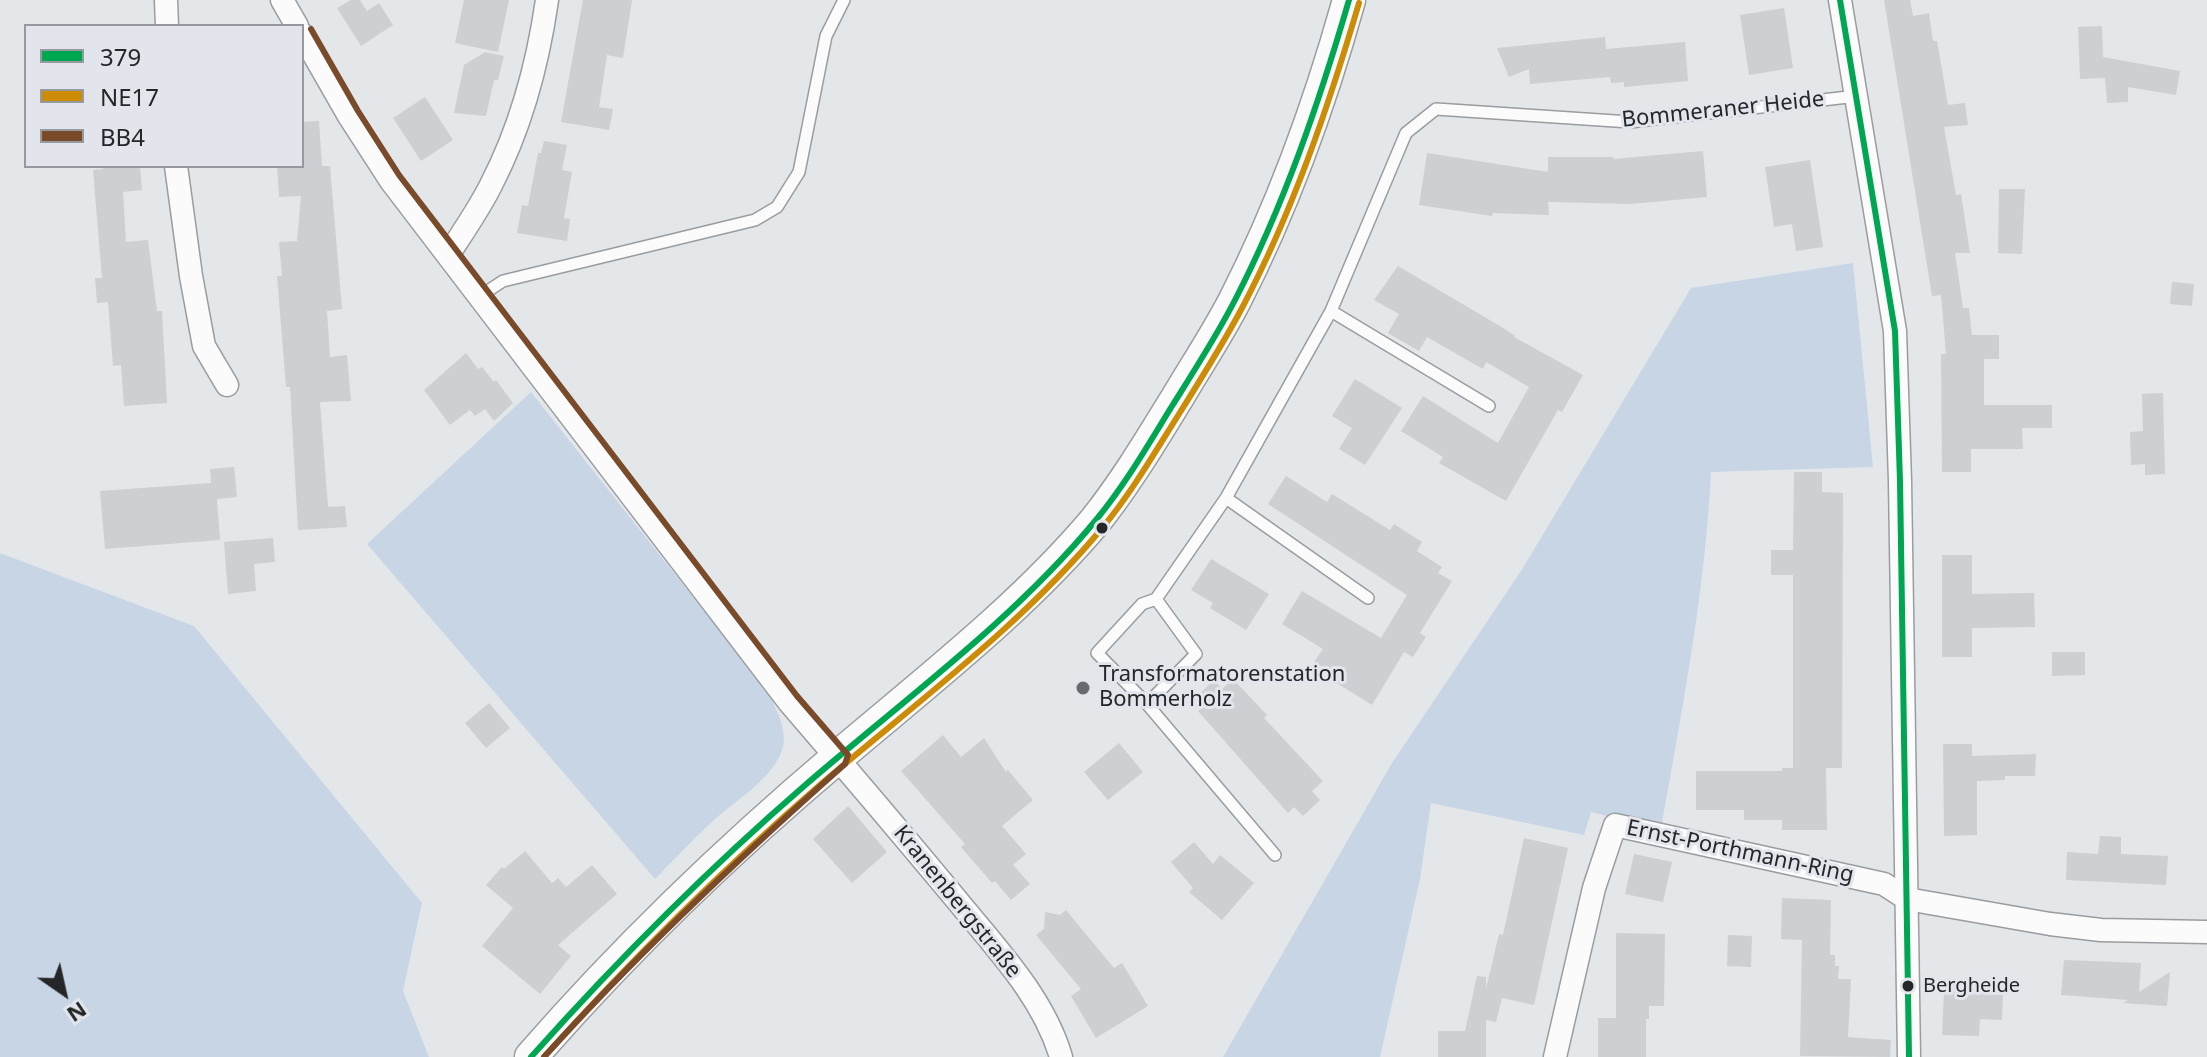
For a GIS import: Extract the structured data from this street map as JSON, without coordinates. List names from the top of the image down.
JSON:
{
  "streets": {
    "street": ["Ernst-Porthmann-Ring", "Kranenbergstraße"],
    "lane": ["Bommeraner Heide"]
  },
  "places": ["Transformatorenstation Bommerholz", "Bergheide"],
  "lines": ["transit line 379", "transit line NE17", "transit line BB4"],
  "legend": ["379", "NE17", "BB4"],
  "north": "bottom right"
}
